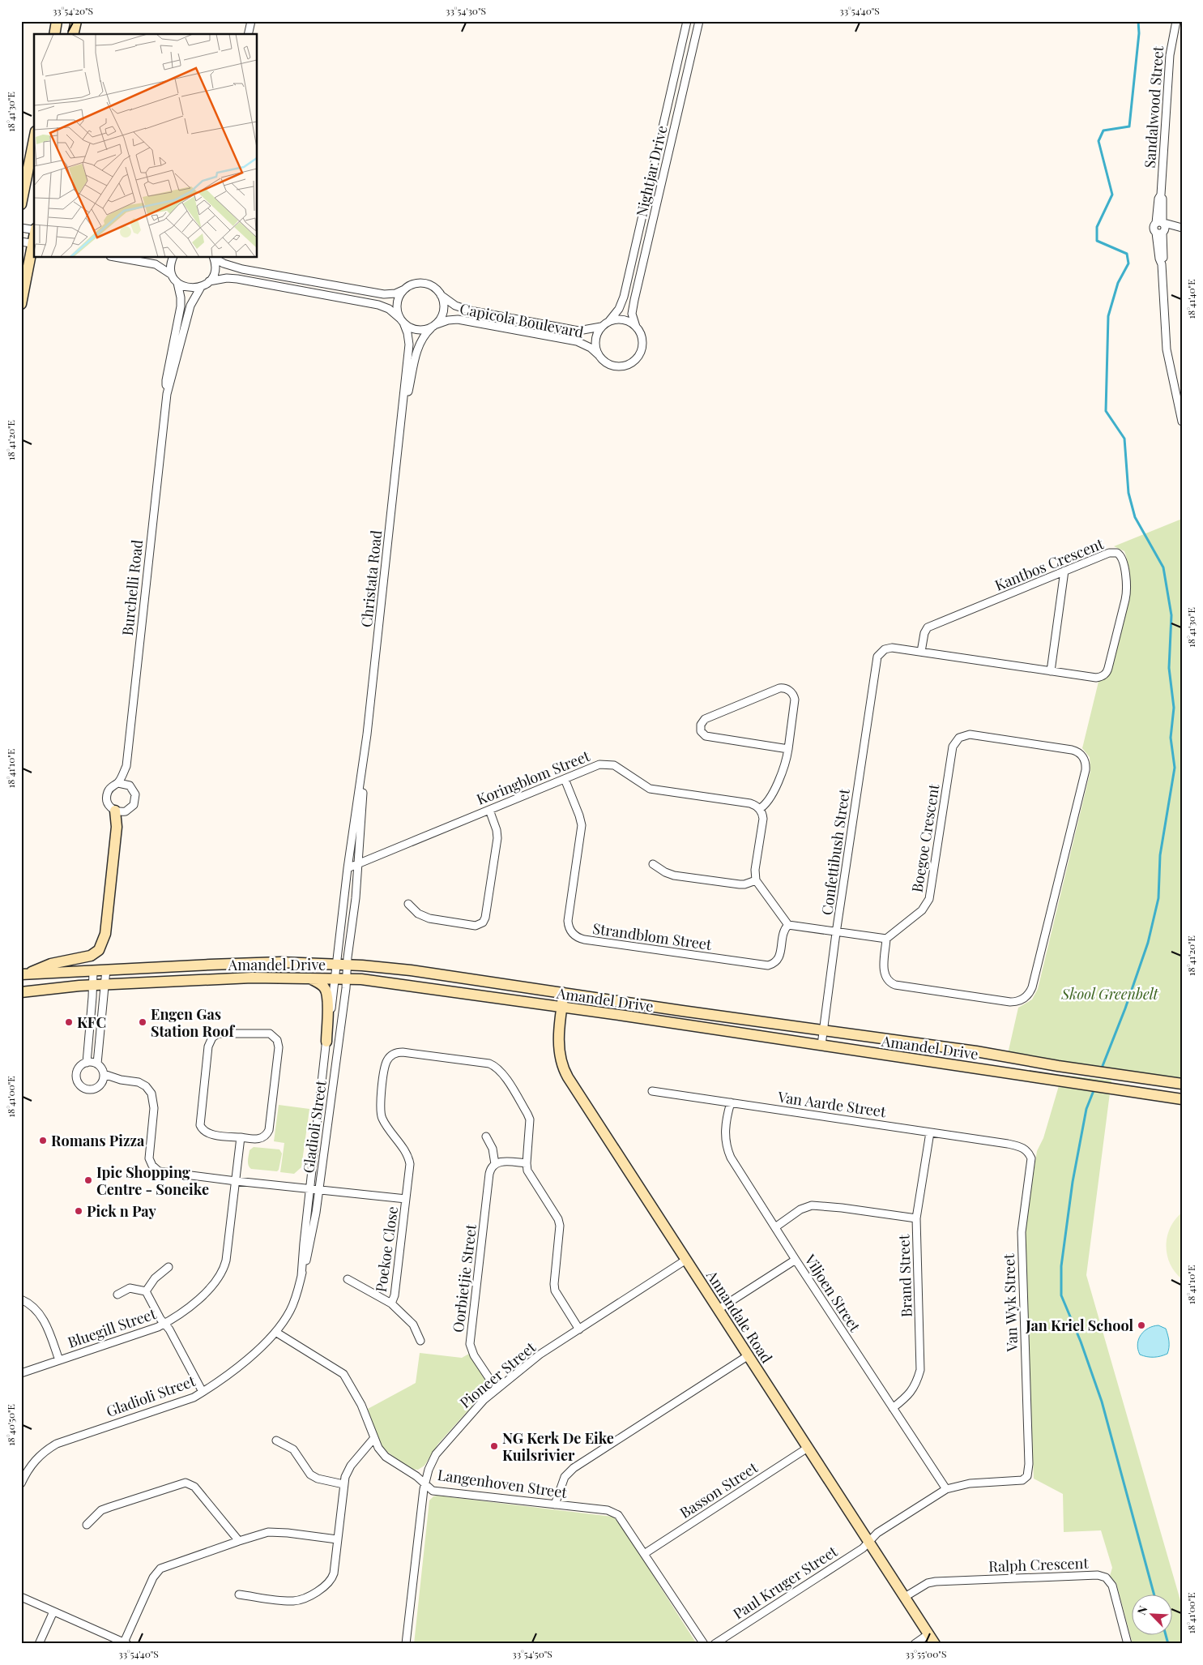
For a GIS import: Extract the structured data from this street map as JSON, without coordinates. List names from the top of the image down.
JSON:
{
  "streets": {
    "street": [
      "Sandalwood Street",
      "Nightjar Drive",
      "Capicola Boulevard",
      "Kantbos Crescent",
      "Christata Road",
      "Burchelli Road",
      "Koringblom Street",
      "Boegoe Crescent",
      "Confettibush Street",
      "Strandblom Street",
      "Amandel Drive",
      "Van Aarde Street",
      "Gladioli Street",
      "Poekoe Close",
      "Brand Street",
      "Oorbietjie Street",
      "Viljoen Street",
      "Van Wyk Street",
      "Annandale Road",
      "Bluegill Street",
      "Pioneer Street",
      "Langenhoven Street",
      "Basson Street",
      "Ralph Crescent",
      "Paul Kruger Street"
    ]
  },
  "crossings": [
    ["Nightjar Drive", "Capicola Boulevard"],
    ["Capicola Boulevard", "Christata Road"],
    ["Kantbos Crescent", "Confettibush Street"],
    ["Christata Road", "Koringblom Street"],
    ["Koringblom Street", "Strandblom Street"],
    ["Confettibush Street", "Amandel Drive"],
    ["Amandel Drive", "Gladioli Street"],
    ["Amandel Drive", "Annandale Road"],
    ["Van Aarde Street", "Brand Street"],
    ["Van Aarde Street", "Viljoen Street"],
    ["Van Aarde Street", "Van Wyk Street"],
    ["Gladioli Street", "Langenhoven Street"],
    ["Brand Street", "Viljoen Street"],
    ["Oorbietjie Street", "Pioneer Street"],
    ["Viljoen Street", "Paul Kruger Street"],
    ["Van Wyk Street", "Paul Kruger Street"],
    ["Annandale Road", "Pioneer Street"],
    ["Annandale Road", "Basson Street"],
    ["Annandale Road", "Ralph Crescent"],
    ["Annandale Road", "Paul Kruger Street"],
    ["Pioneer Street", "Langenhoven Street"],
    ["Langenhoven Street", "Basson Street"]
  ],
  "parks": ["Skool Greenbelt"],
  "places": [
    "KFC",
    "Engen Gas Station Roof",
    "Romans Pizza",
    "Ipic Shopping Centre - Soneike",
    "Pick n Pay",
    "Jan Kriel School",
    "NG Kerk De Eike Kuilsrivier"
  ],
  "north": "top left",
  "coordinates": [
    "33°54'20\"S",
    "33°54'30\"S",
    "33°54'40\"S",
    "18°41'30\"E",
    "18°41'40\"E",
    "18°41'20\"E",
    "18°41'10\"E",
    "18°41'00\"E",
    "18°40'50\"E",
    "33°54'50\"S",
    "33°55'00\"S"
  ]
}
